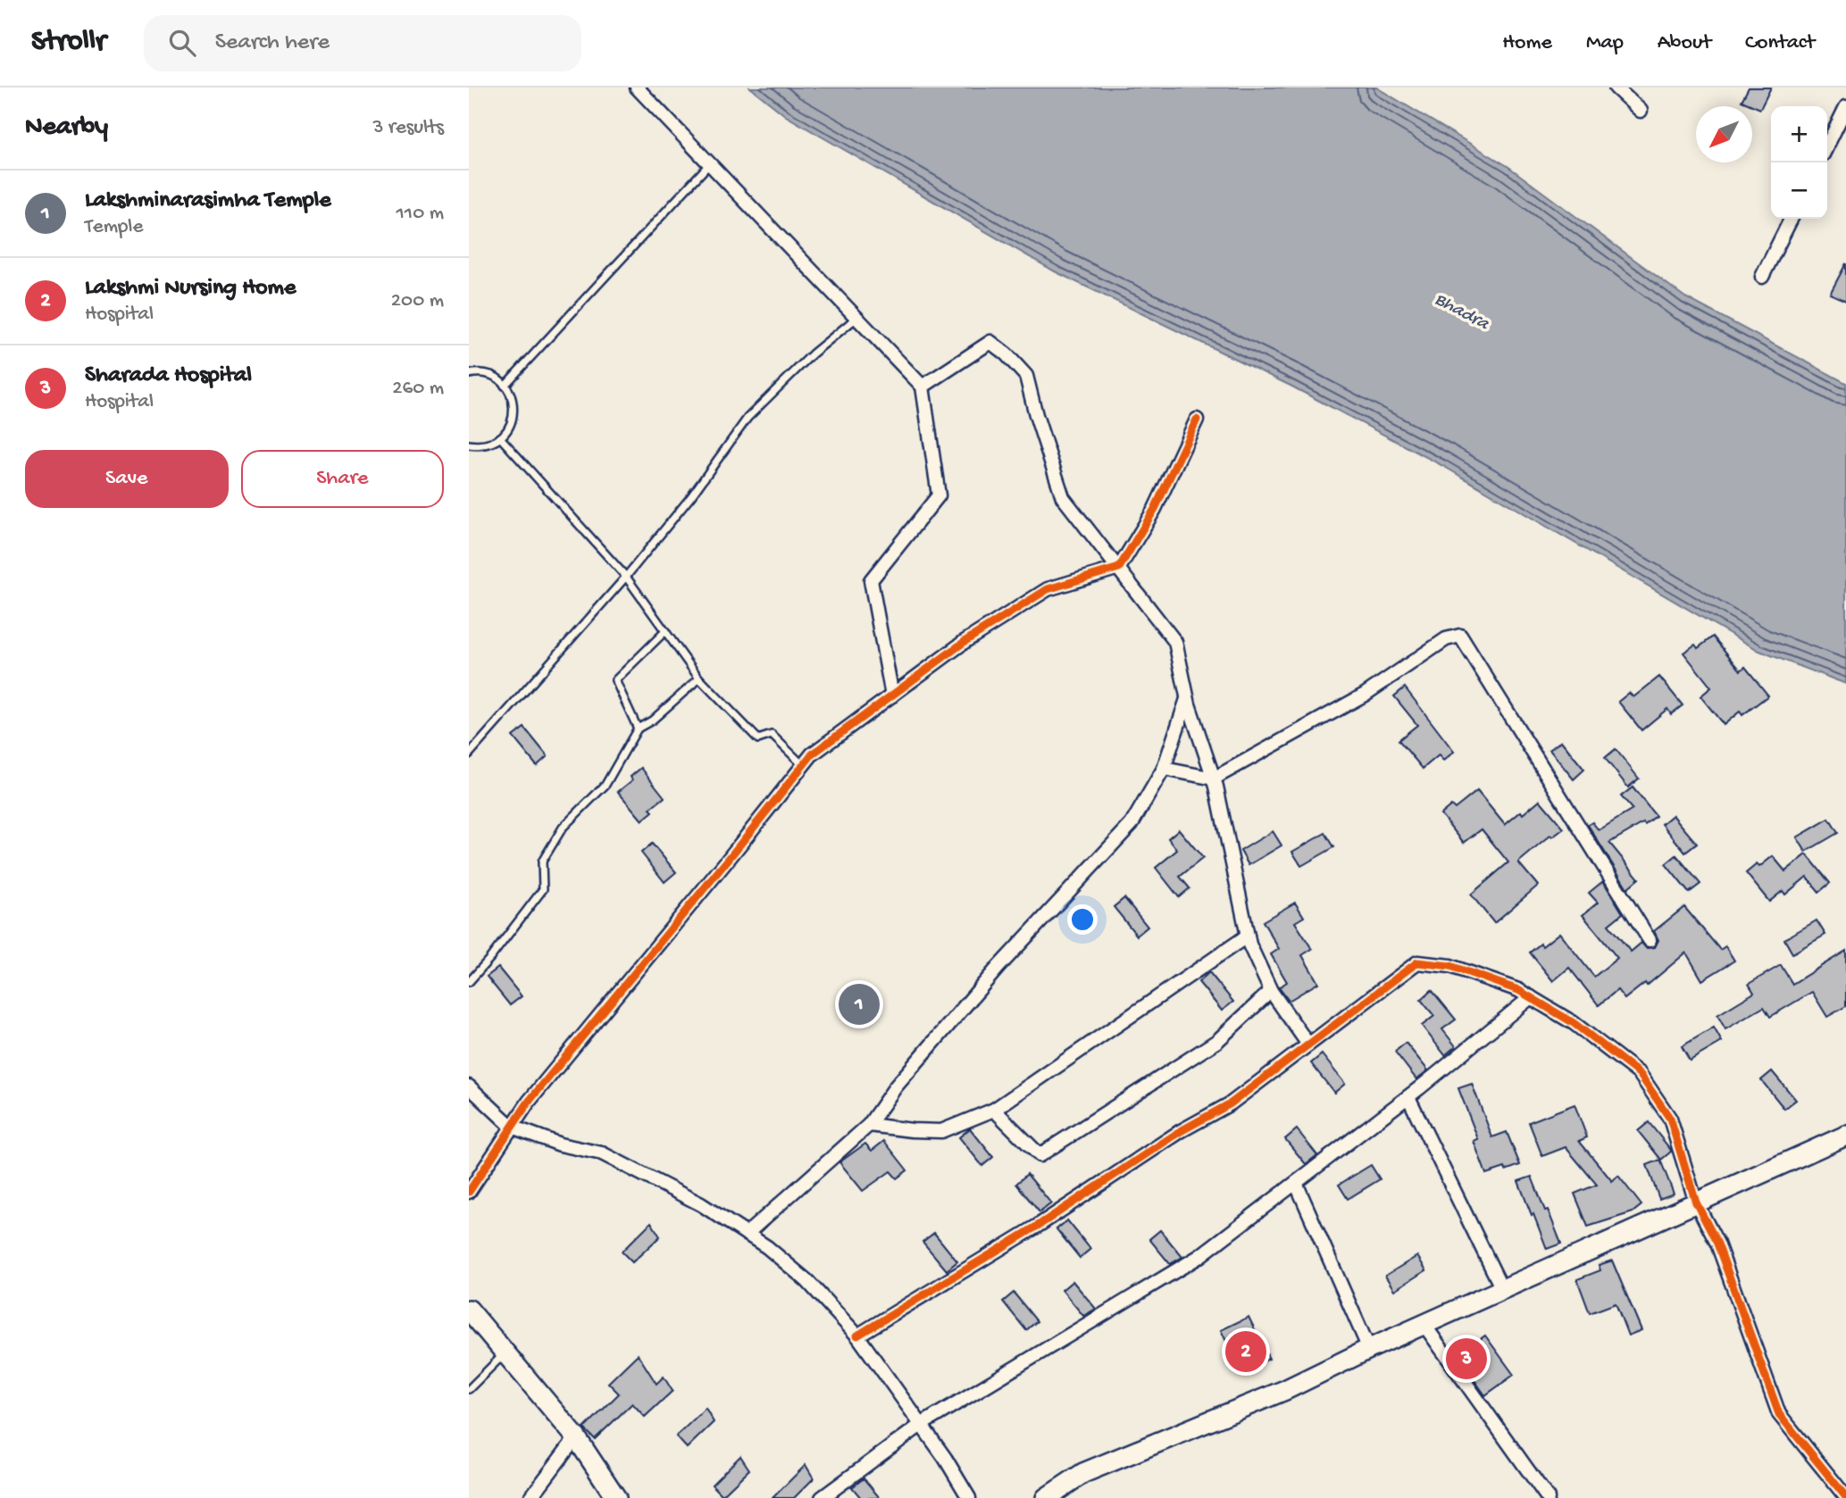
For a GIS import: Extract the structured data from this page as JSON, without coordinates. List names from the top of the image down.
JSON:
{
  "water": ["Bhadra"],
  "north": "bottom left",
  "page": {
    "header": "Strollr",
    "search": "Search here",
    "nav": [
      "Home",
      "Map",
      "About",
      "Contact"
    ],
    "heading": ["Nearby", "3 results"],
    "map_buttons": ["+", "−"],
    "list": [
      {
        "mark": "1",
        "name": "Lakshminarasimha Temple",
        "note": "Temple",
        "value": "110 m"
      },
      {
        "mark": "2",
        "name": "Lakshmi Nursing Home",
        "note": "Hospital",
        "value": "200 m"
      },
      {
        "mark": "3",
        "name": "Sharada Hospital",
        "note": "Hospital",
        "value": "260 m"
      }
    ],
    "buttons": ["Save", "Share"],
    "pins": ["1", "2", "3"]
  }
}
